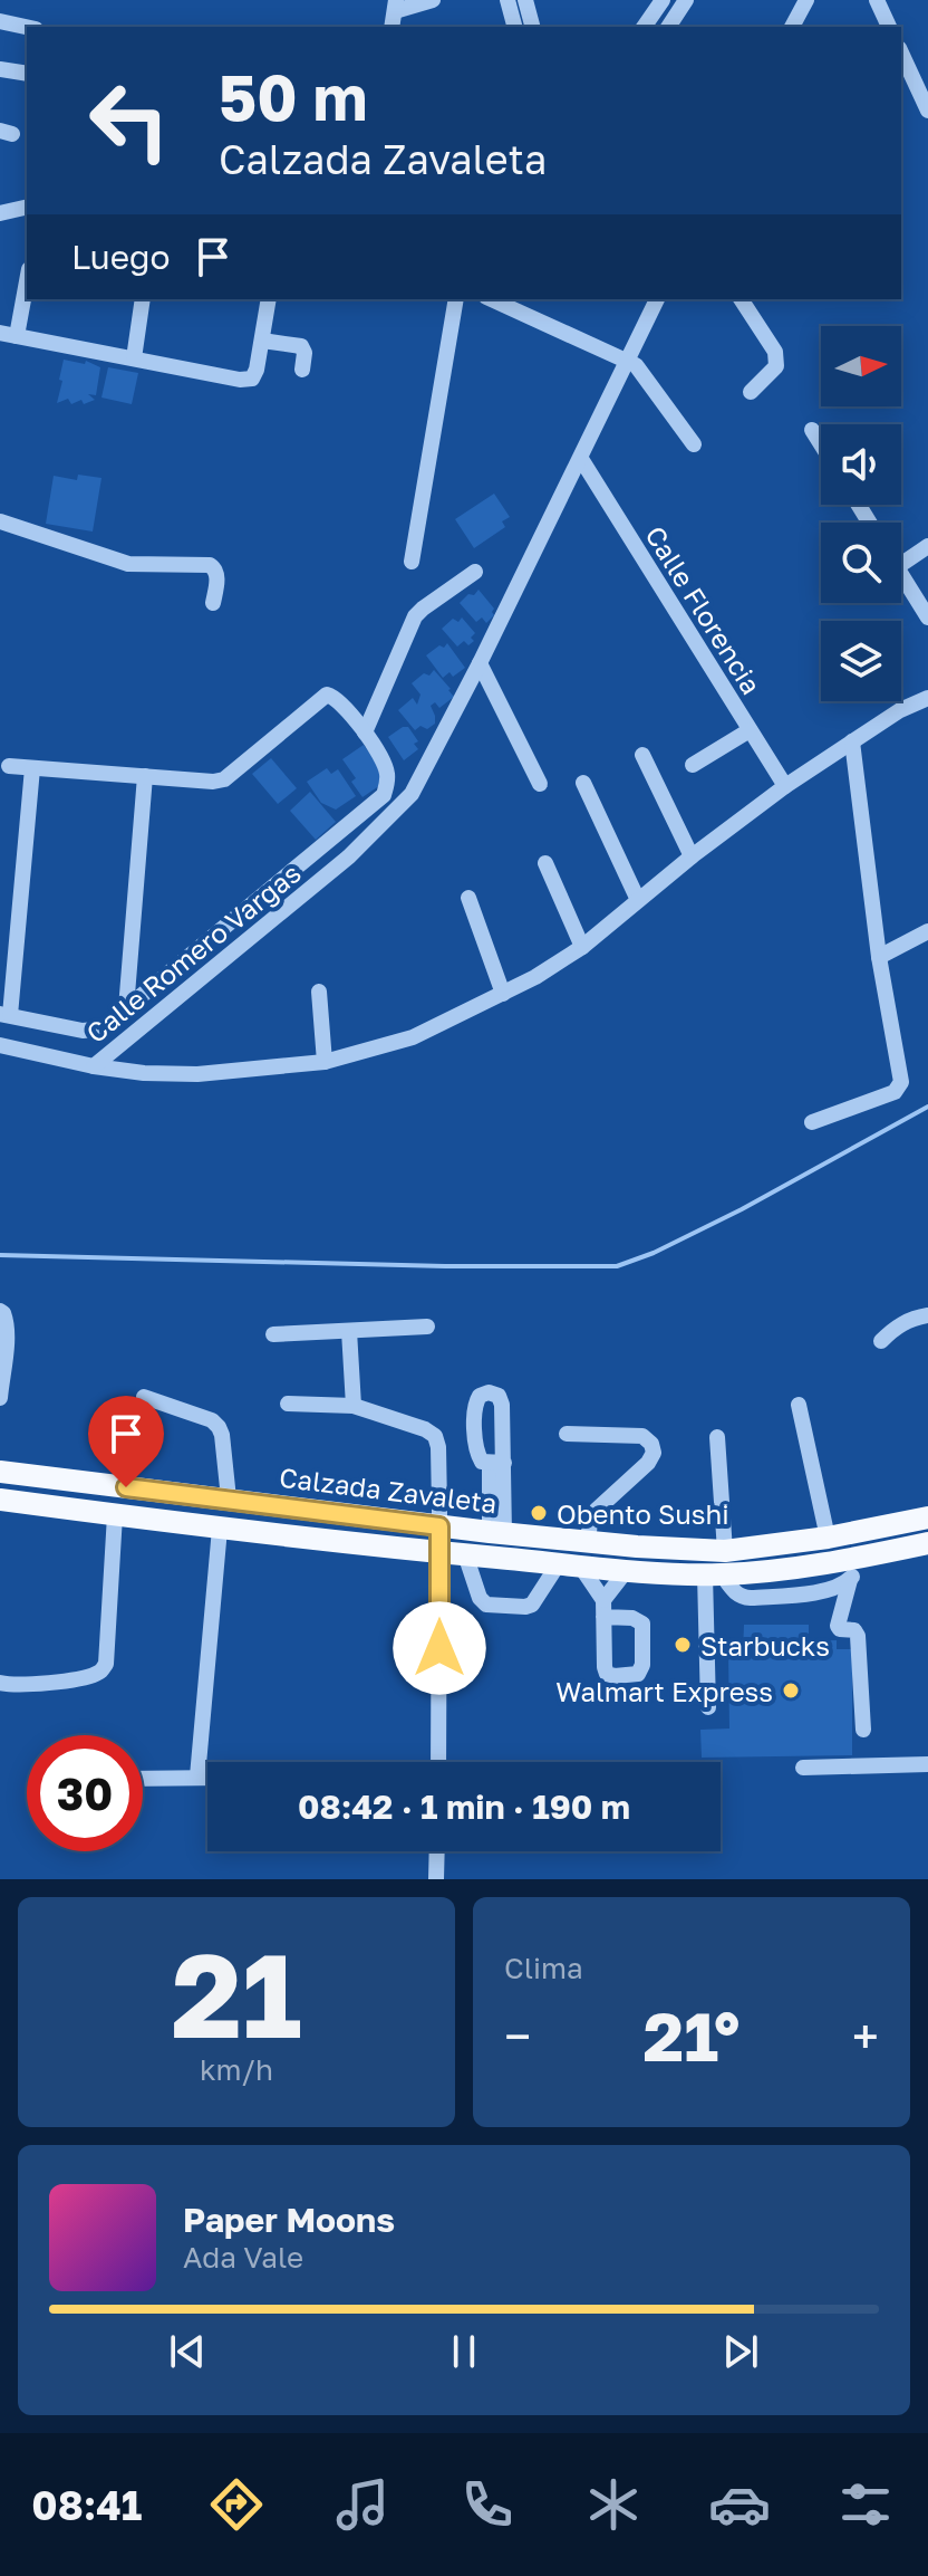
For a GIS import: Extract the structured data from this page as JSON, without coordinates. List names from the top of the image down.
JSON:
{
  "streets": {
    "main road": ["Calzada Zavaleta"],
    "street": ["Calle Florencia", "Calle Romero Vargas"]
  },
  "crossings": [
    ["Calle Florencia", "Calle Romero Vargas"]
  ],
  "places": ["Obento Sushi", "Starbucks", "Walmart Express"],
  "north": "right",
  "page": {
    "turn": ["50 m", "Calzada Zavaleta"],
    "then": "Luego",
    "limit": "30",
    "trip": "08:42 · 1 min · 190 m",
    "tile": [
      ["21", "km/h"],
      "Clima"
    ],
    "heat": ["−", "21°", "+"],
    "song": ["Paper Moons", "Ada Vale"],
    "tabs": "08:41"
  }
}
